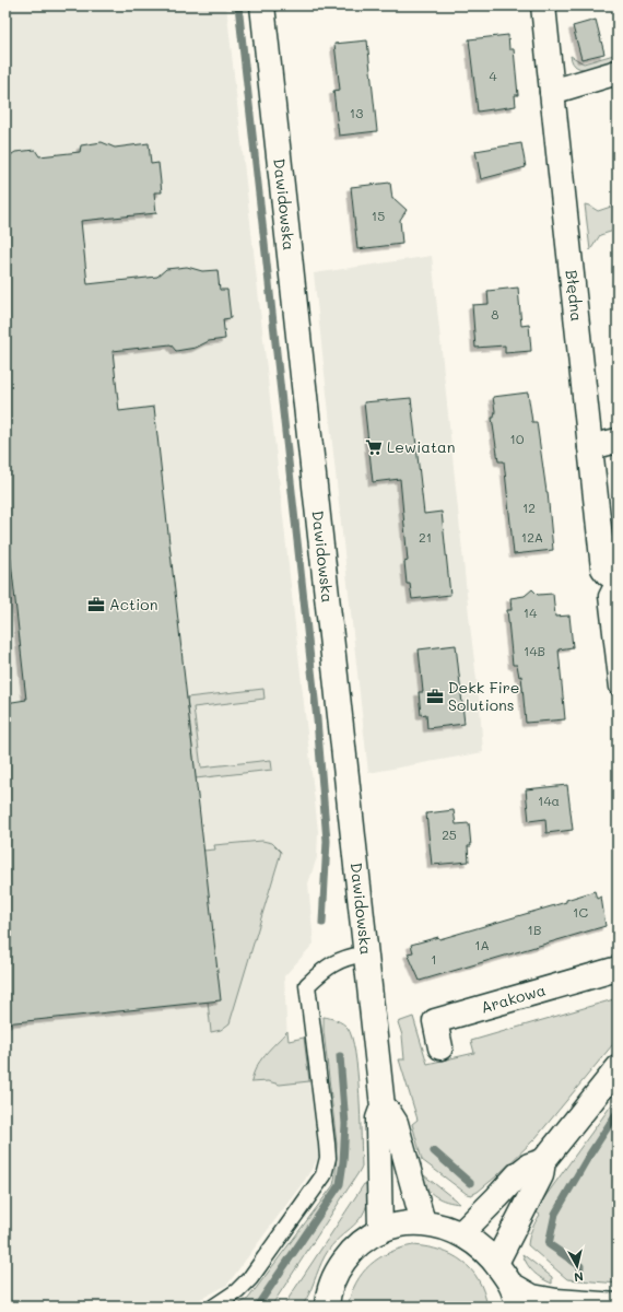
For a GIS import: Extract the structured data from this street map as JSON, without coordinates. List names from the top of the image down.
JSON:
{
  "streets": {
    "street": ["Dawidowska", "Błędna", "Arakowa"]
  },
  "places": {
    "supermarket": ["Lewiatan"],
    "office": ["Action", "Dekk Fire Solutions"]
  },
  "house_numbers": [
    "4",
    "13",
    "15",
    "8",
    "10",
    "12",
    "21",
    "12A",
    "14",
    "14B",
    "14a",
    "25",
    "1C",
    "1B",
    "1A",
    "1"
  ],
  "north": "bottom"
}
